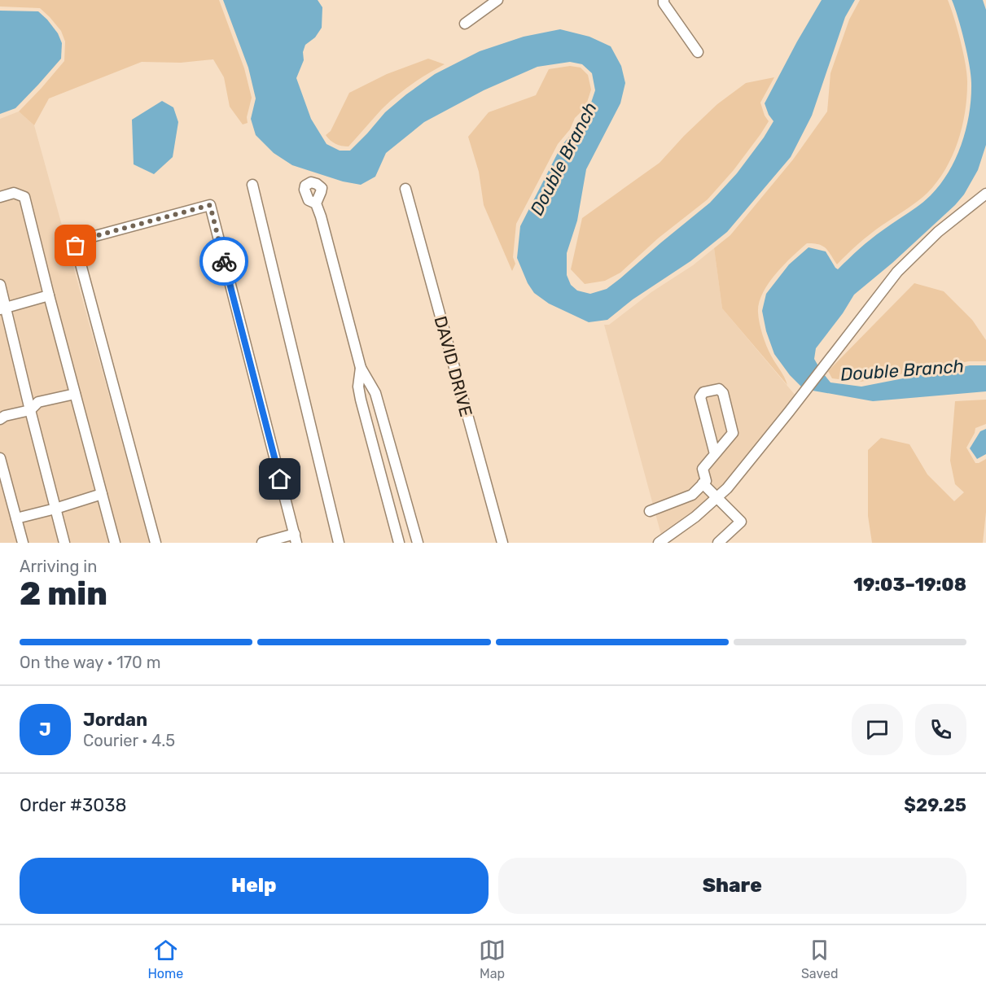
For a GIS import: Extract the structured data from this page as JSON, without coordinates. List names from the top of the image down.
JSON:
{
  "streets": {
    "street": ["DAVID DRIVE"]
  },
  "water": ["Double Branch"],
  "page": {
    "heading": ["2 min", "Arriving in", "19:03–19:08"],
    "panel": [
      "Jordan",
      "Courier · 4.5",
      "Order #3038",
      "$29.25"
    ],
    "bar": "On the way · 170 m",
    "round": "J",
    "buttons": ["Help", "Share"],
    "tabs": ["Home", "Map", "Saved"]
  }
}
